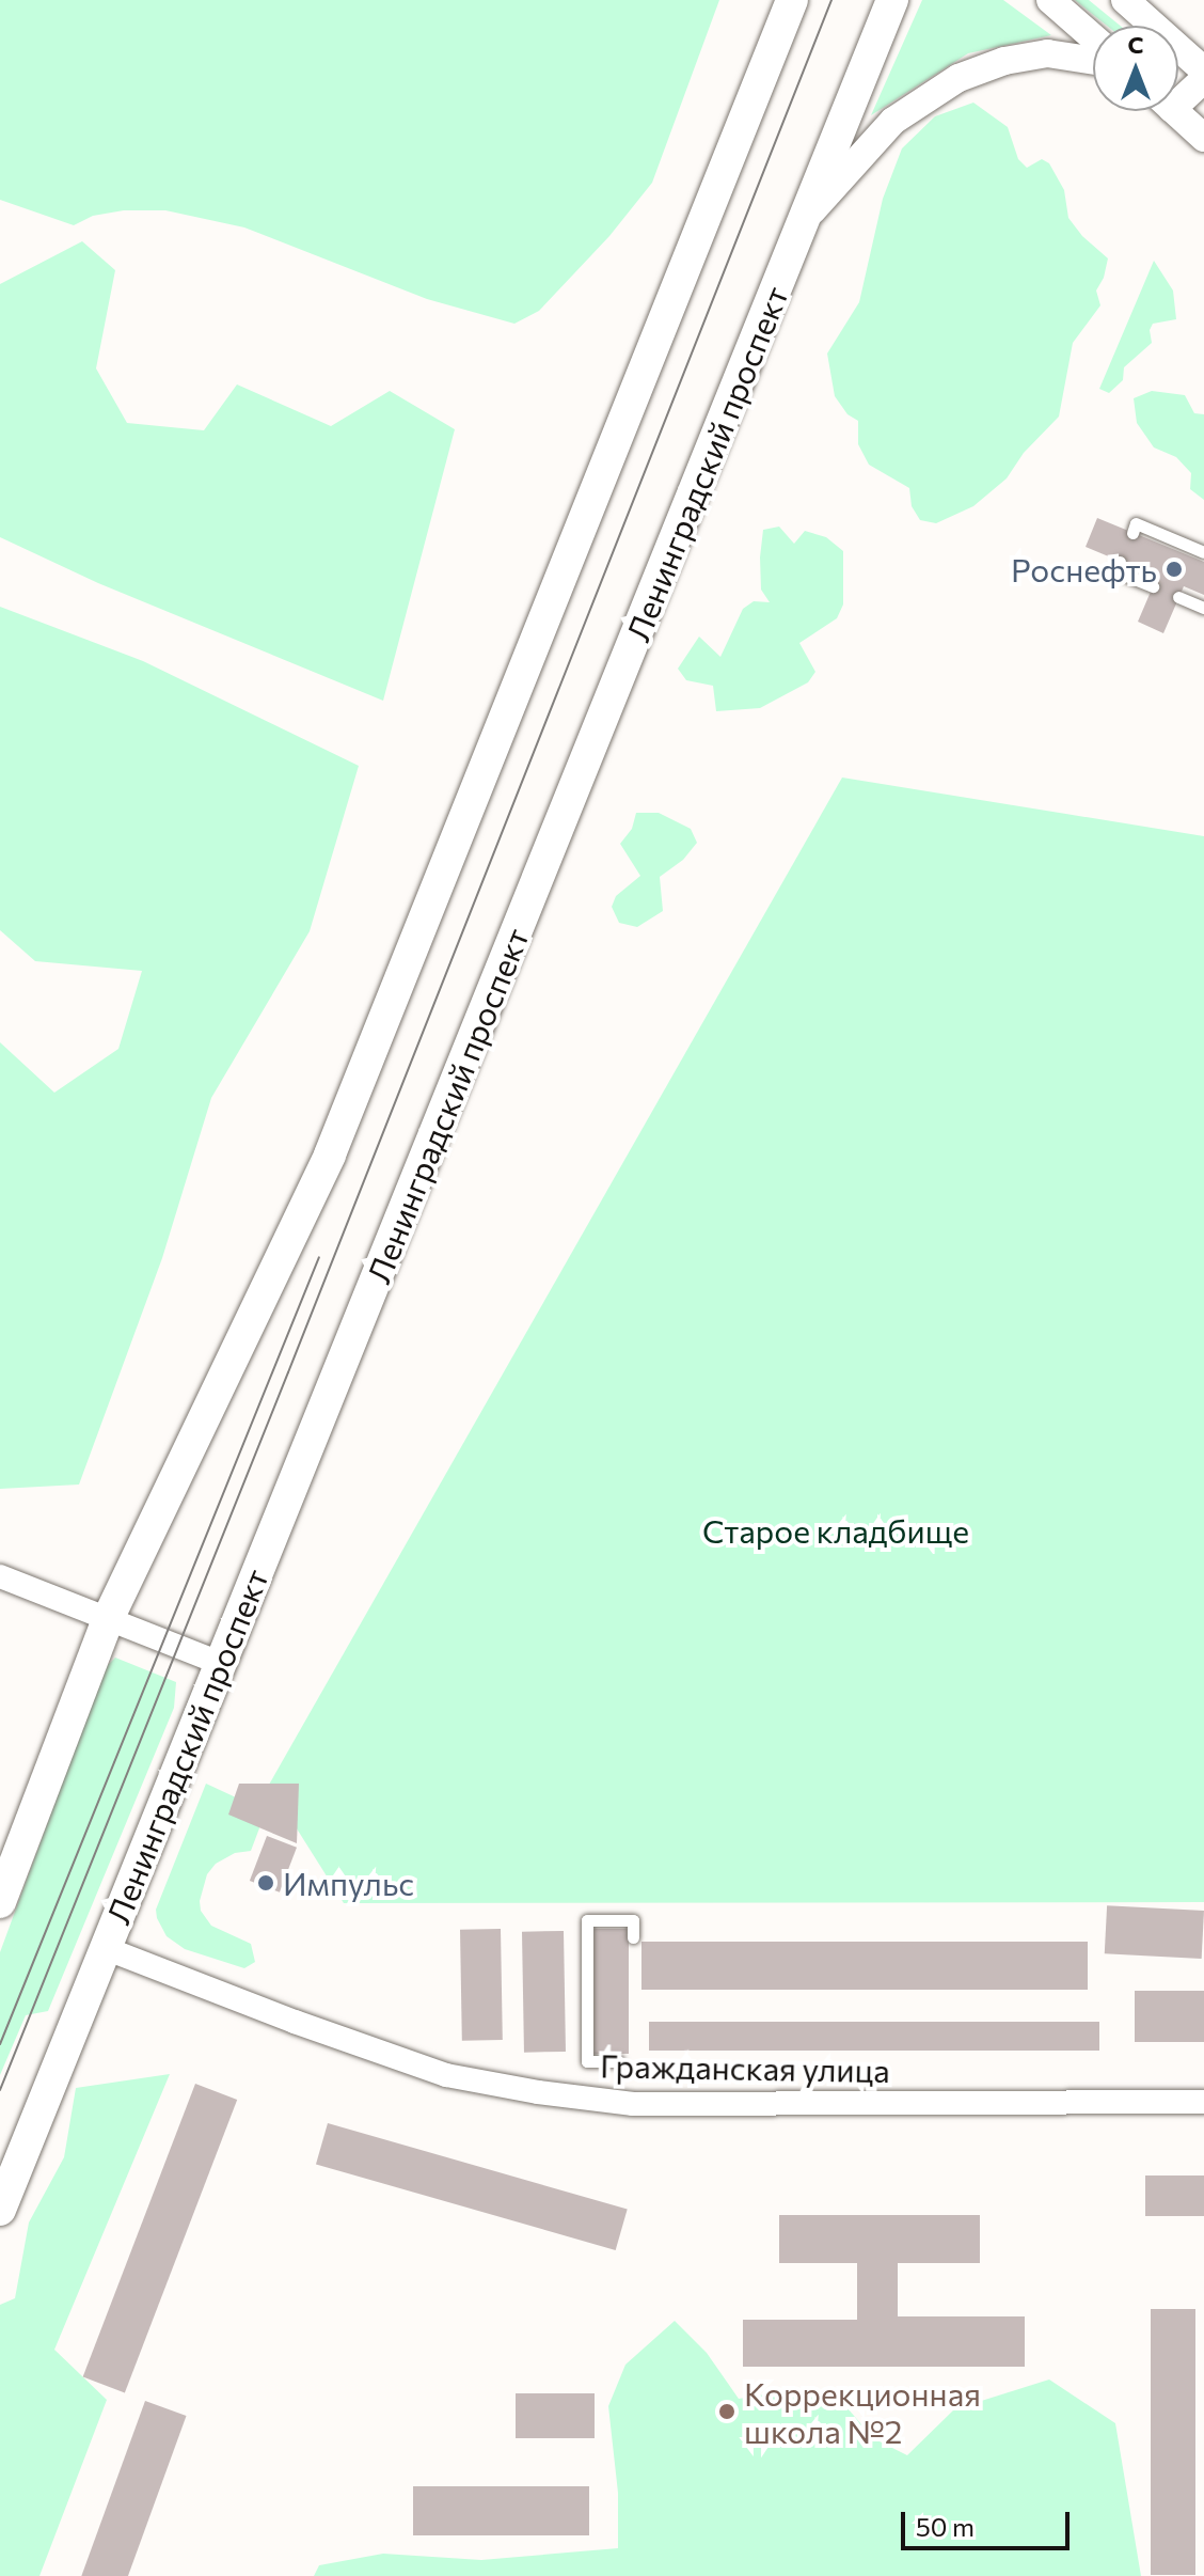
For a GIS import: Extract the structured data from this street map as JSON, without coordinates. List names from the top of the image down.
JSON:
{
  "streets": {
    "main road": ["Ленинградский проспект"],
    "street": ["Гражданская улица"]
  },
  "crossings": [
    ["Ленинградский проспект", "Гражданская улица"]
  ],
  "parks": ["Старое кладбище"],
  "places": ["Роснефть", "Импульс", "Коррекционная школа №2"],
  "scale_bar": "50 m",
  "north": "top"
}
